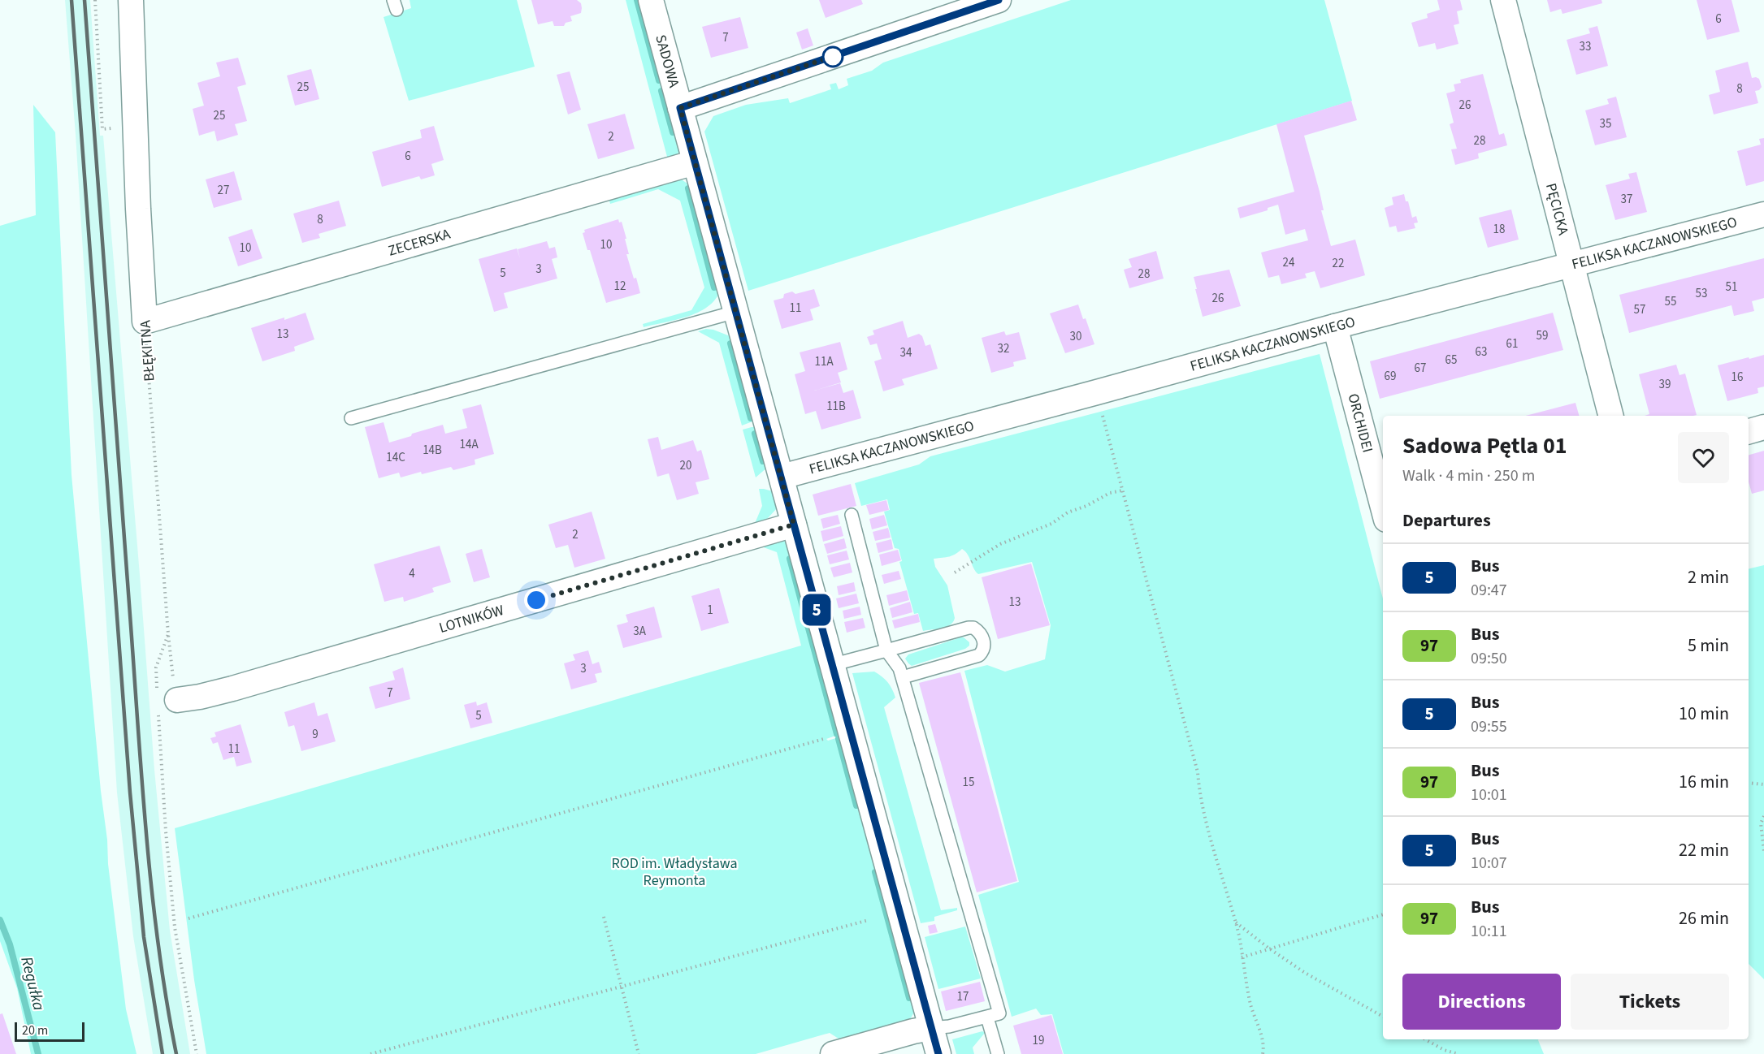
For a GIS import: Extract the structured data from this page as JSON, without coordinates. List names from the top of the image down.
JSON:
{
  "streets": {
    "street": [
      "SADOWA",
      "PĘCICKA",
      "ZECERSKA",
      "FELIKSA KACZANOWSKIEGO",
      "BŁĘKITNA",
      "ORCHIDEI",
      "LOTNIKÓW"
    ]
  },
  "crossings": [
    ["SADOWA", "ZECERSKA"],
    ["SADOWA", "FELIKSA KACZANOWSKIEGO"],
    ["SADOWA", "LOTNIKÓW"],
    ["PĘCICKA", "FELIKSA KACZANOWSKIEGO"],
    ["ZECERSKA", "BŁĘKITNA"],
    ["FELIKSA KACZANOWSKIEGO", "ORCHIDEI"],
    ["BŁĘKITNA", "LOTNIKÓW"]
  ],
  "water": ["Regułka"],
  "parks": ["ROD im. Władysława Reymonta"],
  "lines": ["bus line 5"],
  "house_numbers": [
    "6",
    "7",
    "33",
    "25",
    "8",
    "26",
    "25",
    "35",
    "2",
    "28",
    "6",
    "27",
    "37",
    "8",
    "18",
    "10",
    "10",
    "24",
    "22",
    "3",
    "5",
    "28",
    "12",
    "51",
    "53",
    "26",
    "55",
    "11",
    "57",
    "13",
    "59",
    "30",
    "61",
    "32",
    "63",
    "34",
    "65",
    "11A",
    "67",
    "69",
    "16",
    "39",
    "11B",
    "14A",
    "14B",
    "14C",
    "20",
    "2",
    "4",
    "13",
    "1",
    "3A",
    "3",
    "7",
    "5",
    "9",
    "11",
    "15",
    "17",
    "19"
  ],
  "scale_bar": "20 m",
  "page": {
    "on_map": "5",
    "heading": [
      ["Sadowa Pętla 01", "Walk · 4 min · 250 m"],
      "Departures"
    ],
    "list": [
      {
        "mark": "5",
        "name": "Bus",
        "note": "09:47",
        "value": "2 min"
      },
      {
        "mark": "97",
        "name": "Bus",
        "note": "09:50",
        "value": "5 min"
      },
      {
        "mark": "5",
        "name": "Bus",
        "note": "09:55",
        "value": "10 min"
      },
      {
        "mark": "97",
        "name": "Bus",
        "note": "10:01",
        "value": "16 min"
      },
      {
        "mark": "5",
        "name": "Bus",
        "note": "10:07",
        "value": "22 min"
      },
      {
        "mark": "97",
        "name": "Bus",
        "note": "10:11",
        "value": "26 min"
      }
    ],
    "buttons": ["Directions", "Tickets"],
    "scale": "20 m"
  }
}
